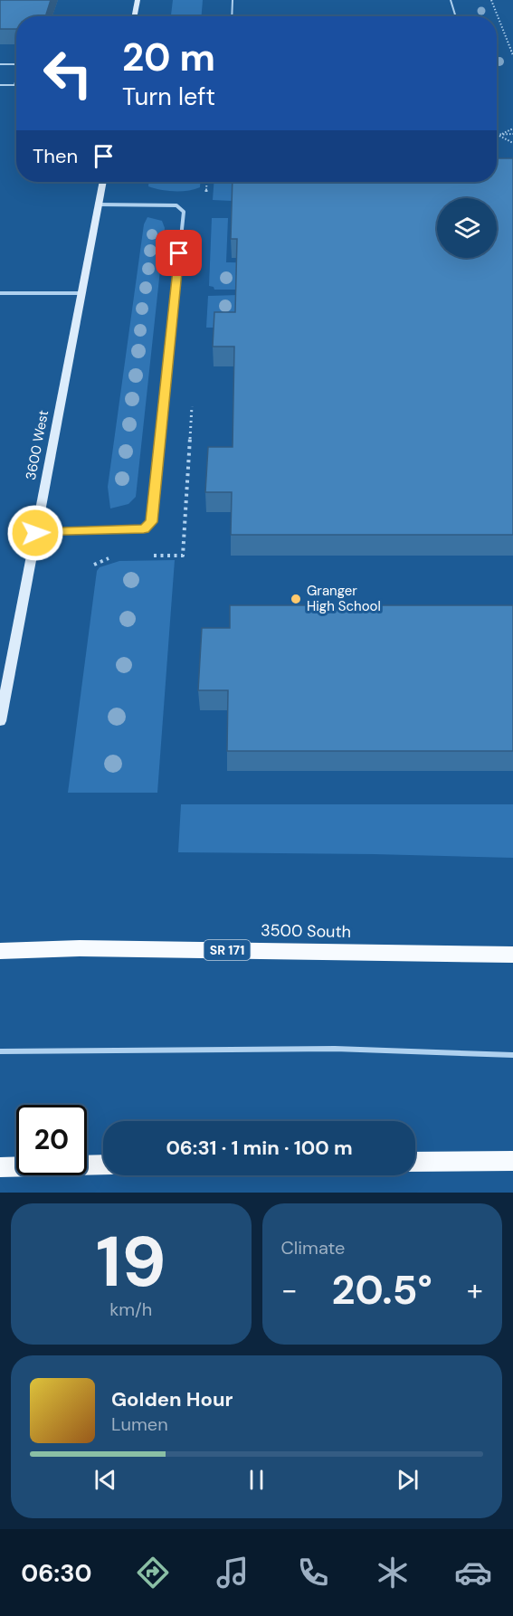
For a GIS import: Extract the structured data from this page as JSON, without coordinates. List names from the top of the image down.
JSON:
{
  "streets": {
    "main road": ["3500 South", "SR 171"],
    "street": ["3600 West"]
  },
  "places": ["Granger High School"],
  "page": {
    "turn": ["20 m", "Turn left"],
    "then": "Then",
    "limit": "20",
    "trip": "06:31 · 1 min · 100 m",
    "tile": [
      ["19", "km/h"],
      "Climate"
    ],
    "heat": ["−", "20.5°", "+"],
    "song": ["Golden Hour", "Lumen"],
    "tabs": "06:30"
  }
}
